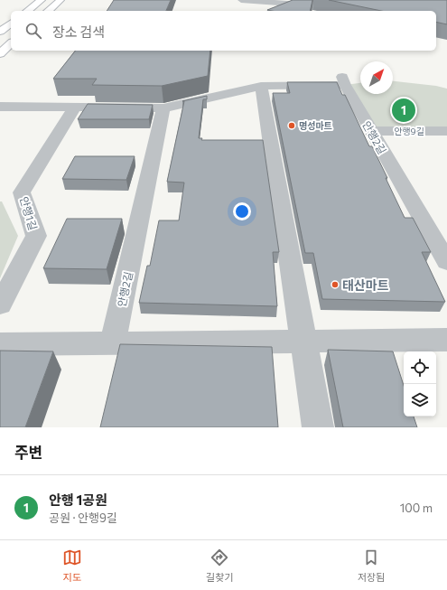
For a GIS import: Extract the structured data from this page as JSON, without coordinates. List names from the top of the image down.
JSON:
{
  "streets": {
    "street": ["안행9길", "안행2길", "안행1길"]
  },
  "crossings": [
    ["안행9길", "안행2길"],
    ["안행2길", "안행1길"]
  ],
  "places": ["명성마트", "태산마트"],
  "north": "top right",
  "page": {
    "search": "장소 검색",
    "pins": "1",
    "heading": "주변",
    "list": [
      {
        "mark": "1",
        "name": "안행 1공원",
        "note": "공원 · 안행9길",
        "value": "100 m"
      }
    ],
    "nav": ["지도", "길찾기", "저장됨"]
  }
}
